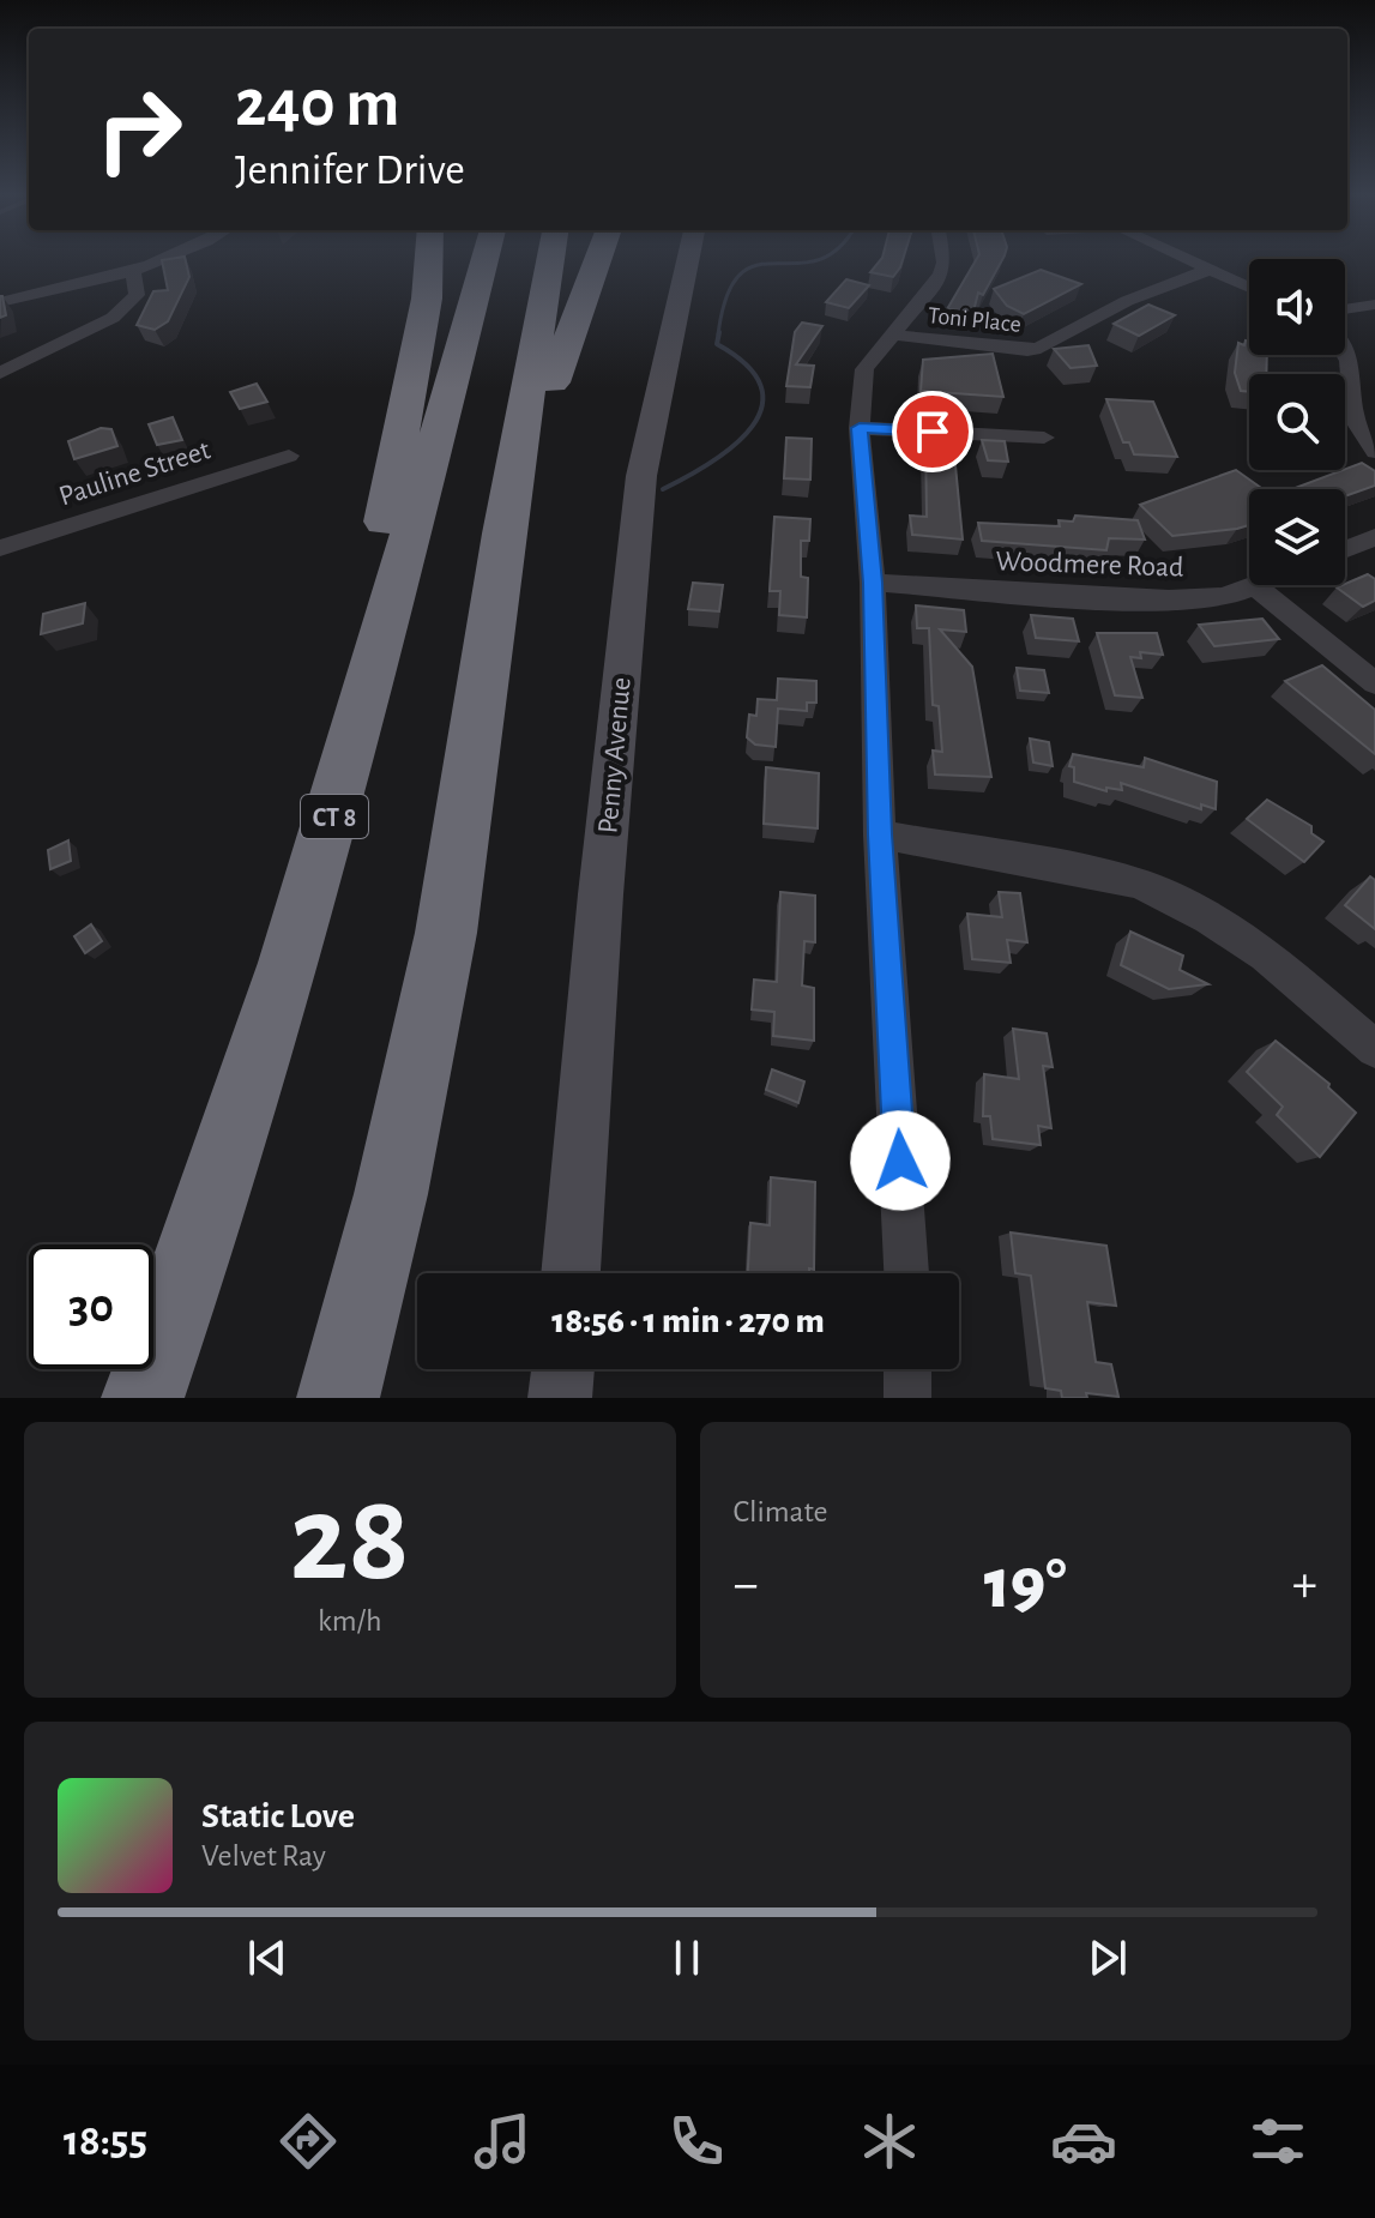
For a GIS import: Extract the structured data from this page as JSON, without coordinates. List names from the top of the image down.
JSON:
{
  "streets": {
    "highway": ["CT 8"],
    "main road": ["Penny Avenue"],
    "street": ["Toni Place", "Pauline Street", "Woodmere Road"]
  },
  "page": {
    "turn": ["240 m", "Jennifer Drive"],
    "limit": "30",
    "trip": "18:56 · 1 min · 270 m",
    "tile": [
      ["28", "km/h"],
      "Climate"
    ],
    "heat": ["−", "19°", "+"],
    "song": ["Static Love", "Velvet Ray"],
    "tabs": "18:55"
  }
}
